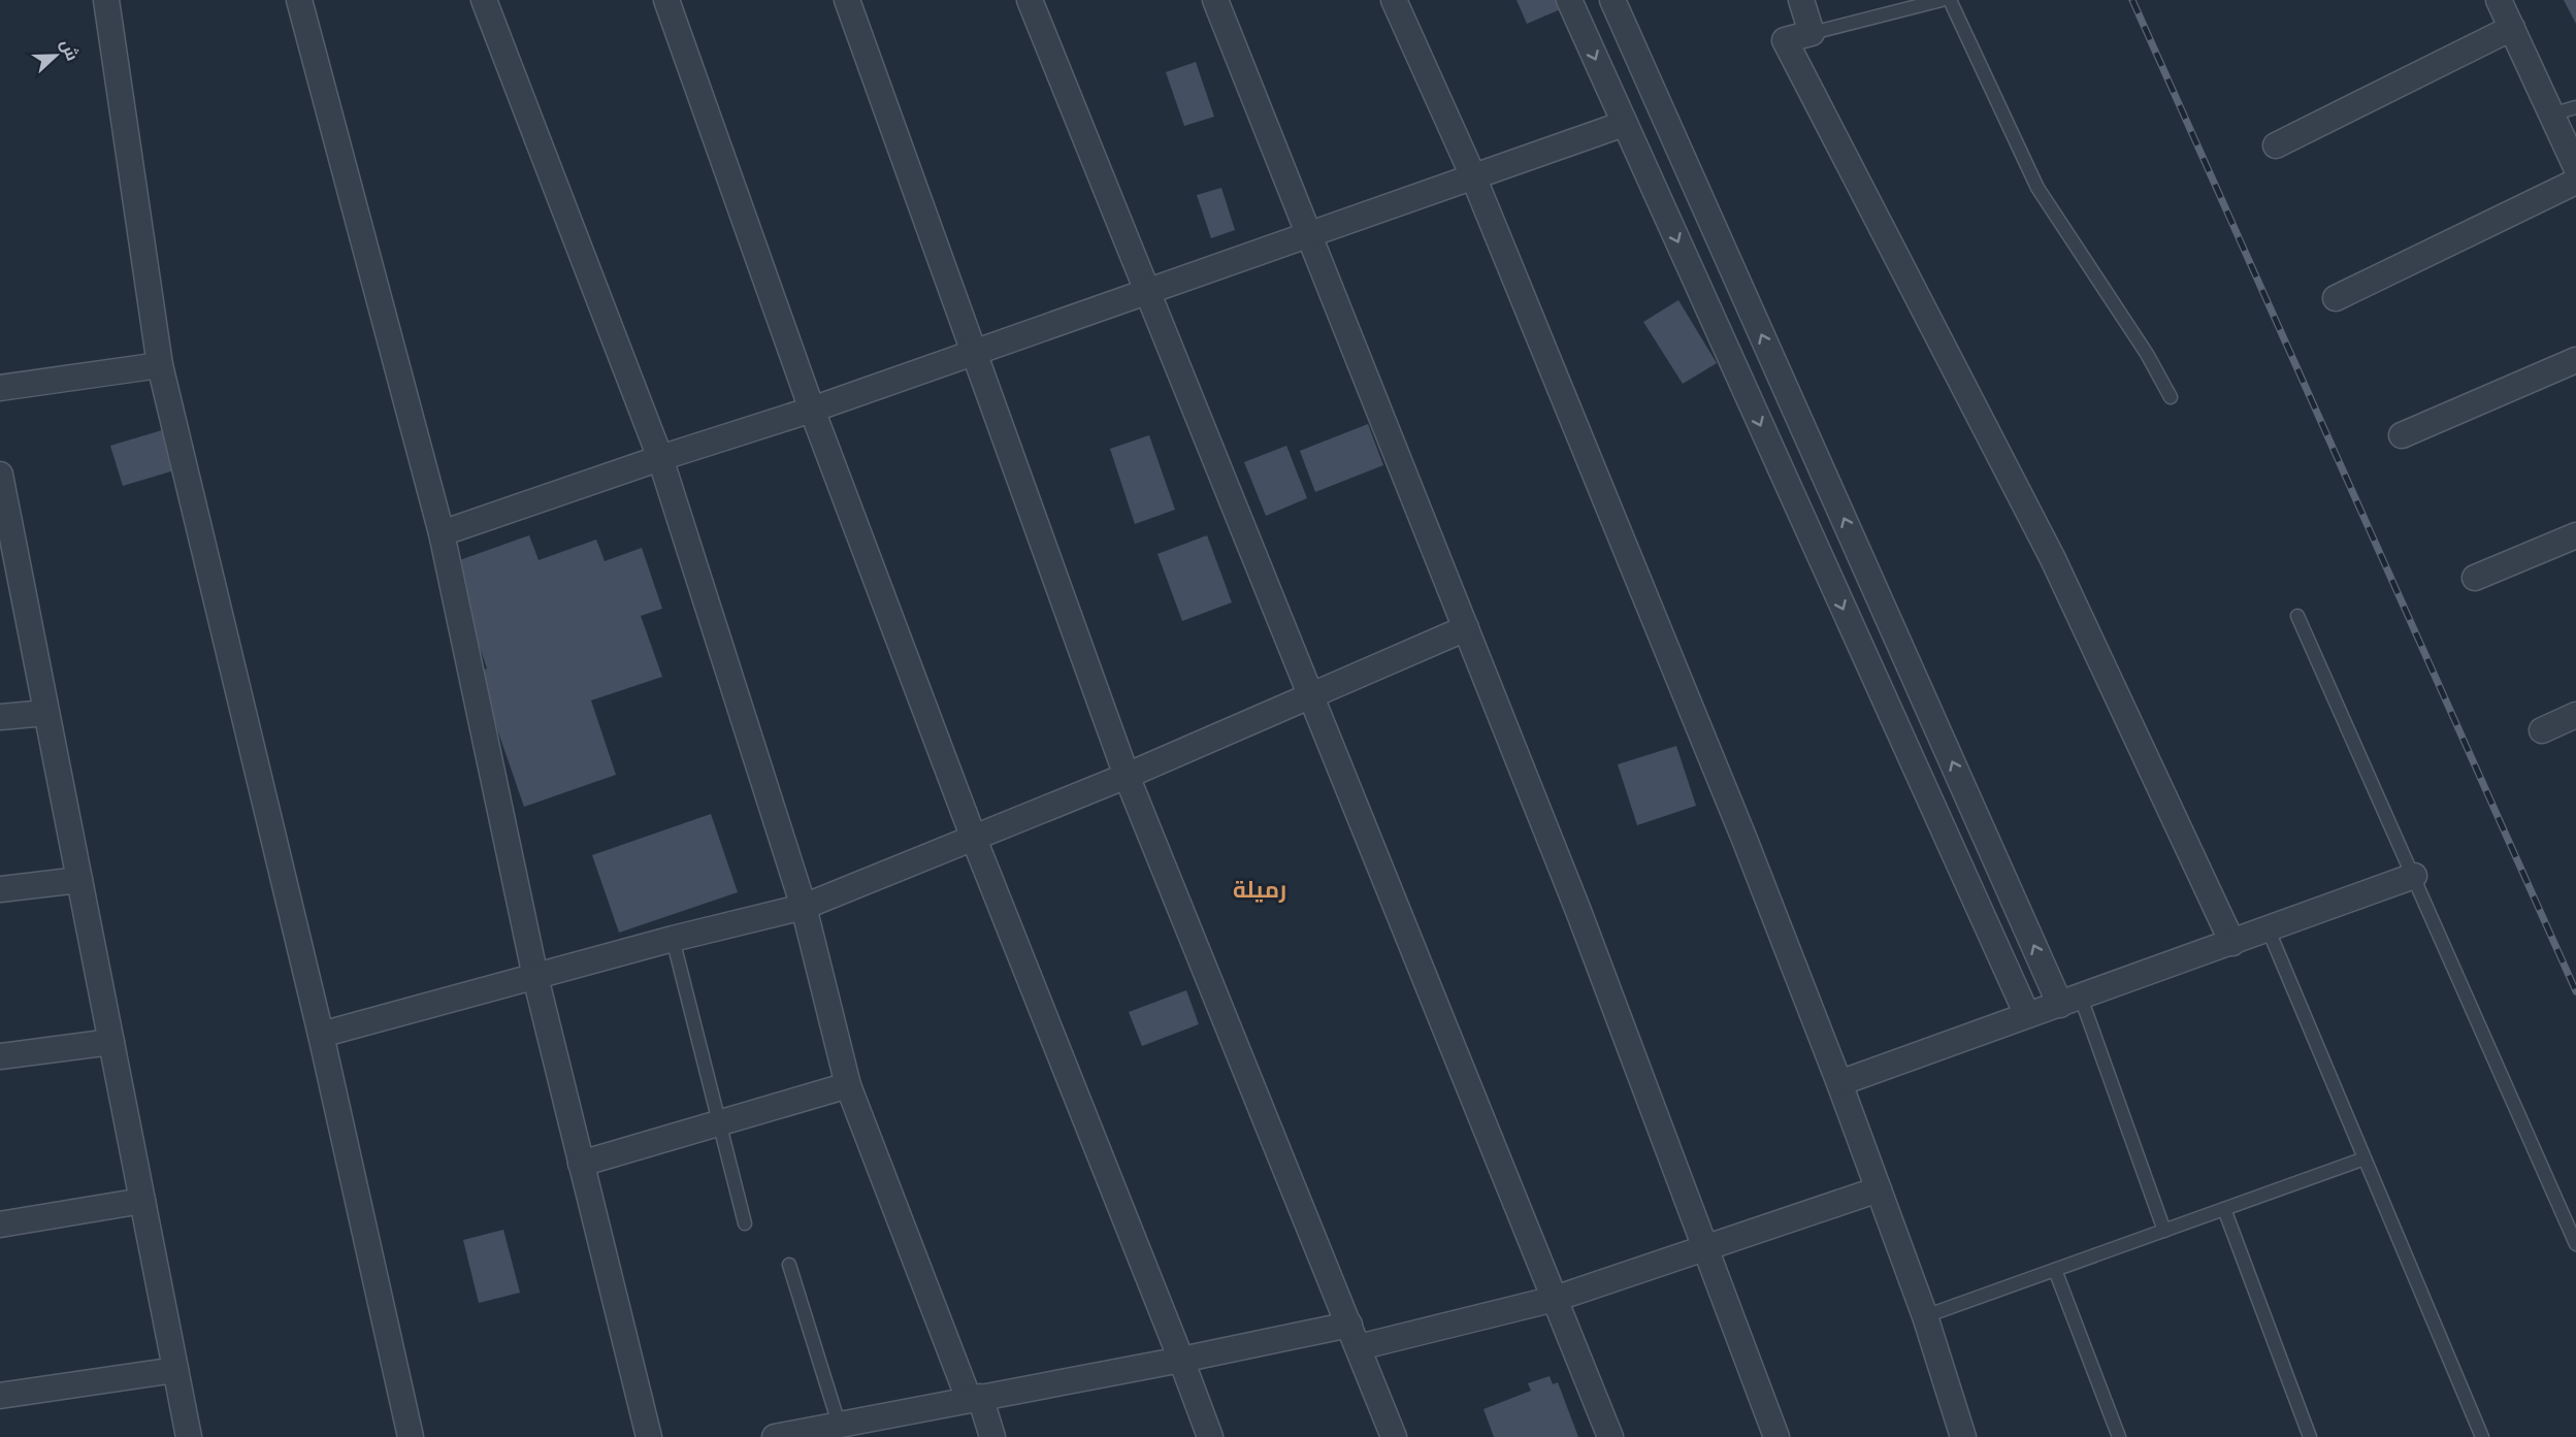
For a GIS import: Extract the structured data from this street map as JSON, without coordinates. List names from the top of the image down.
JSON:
{
  "districts": ["رميلة"],
  "north": "right"
}
